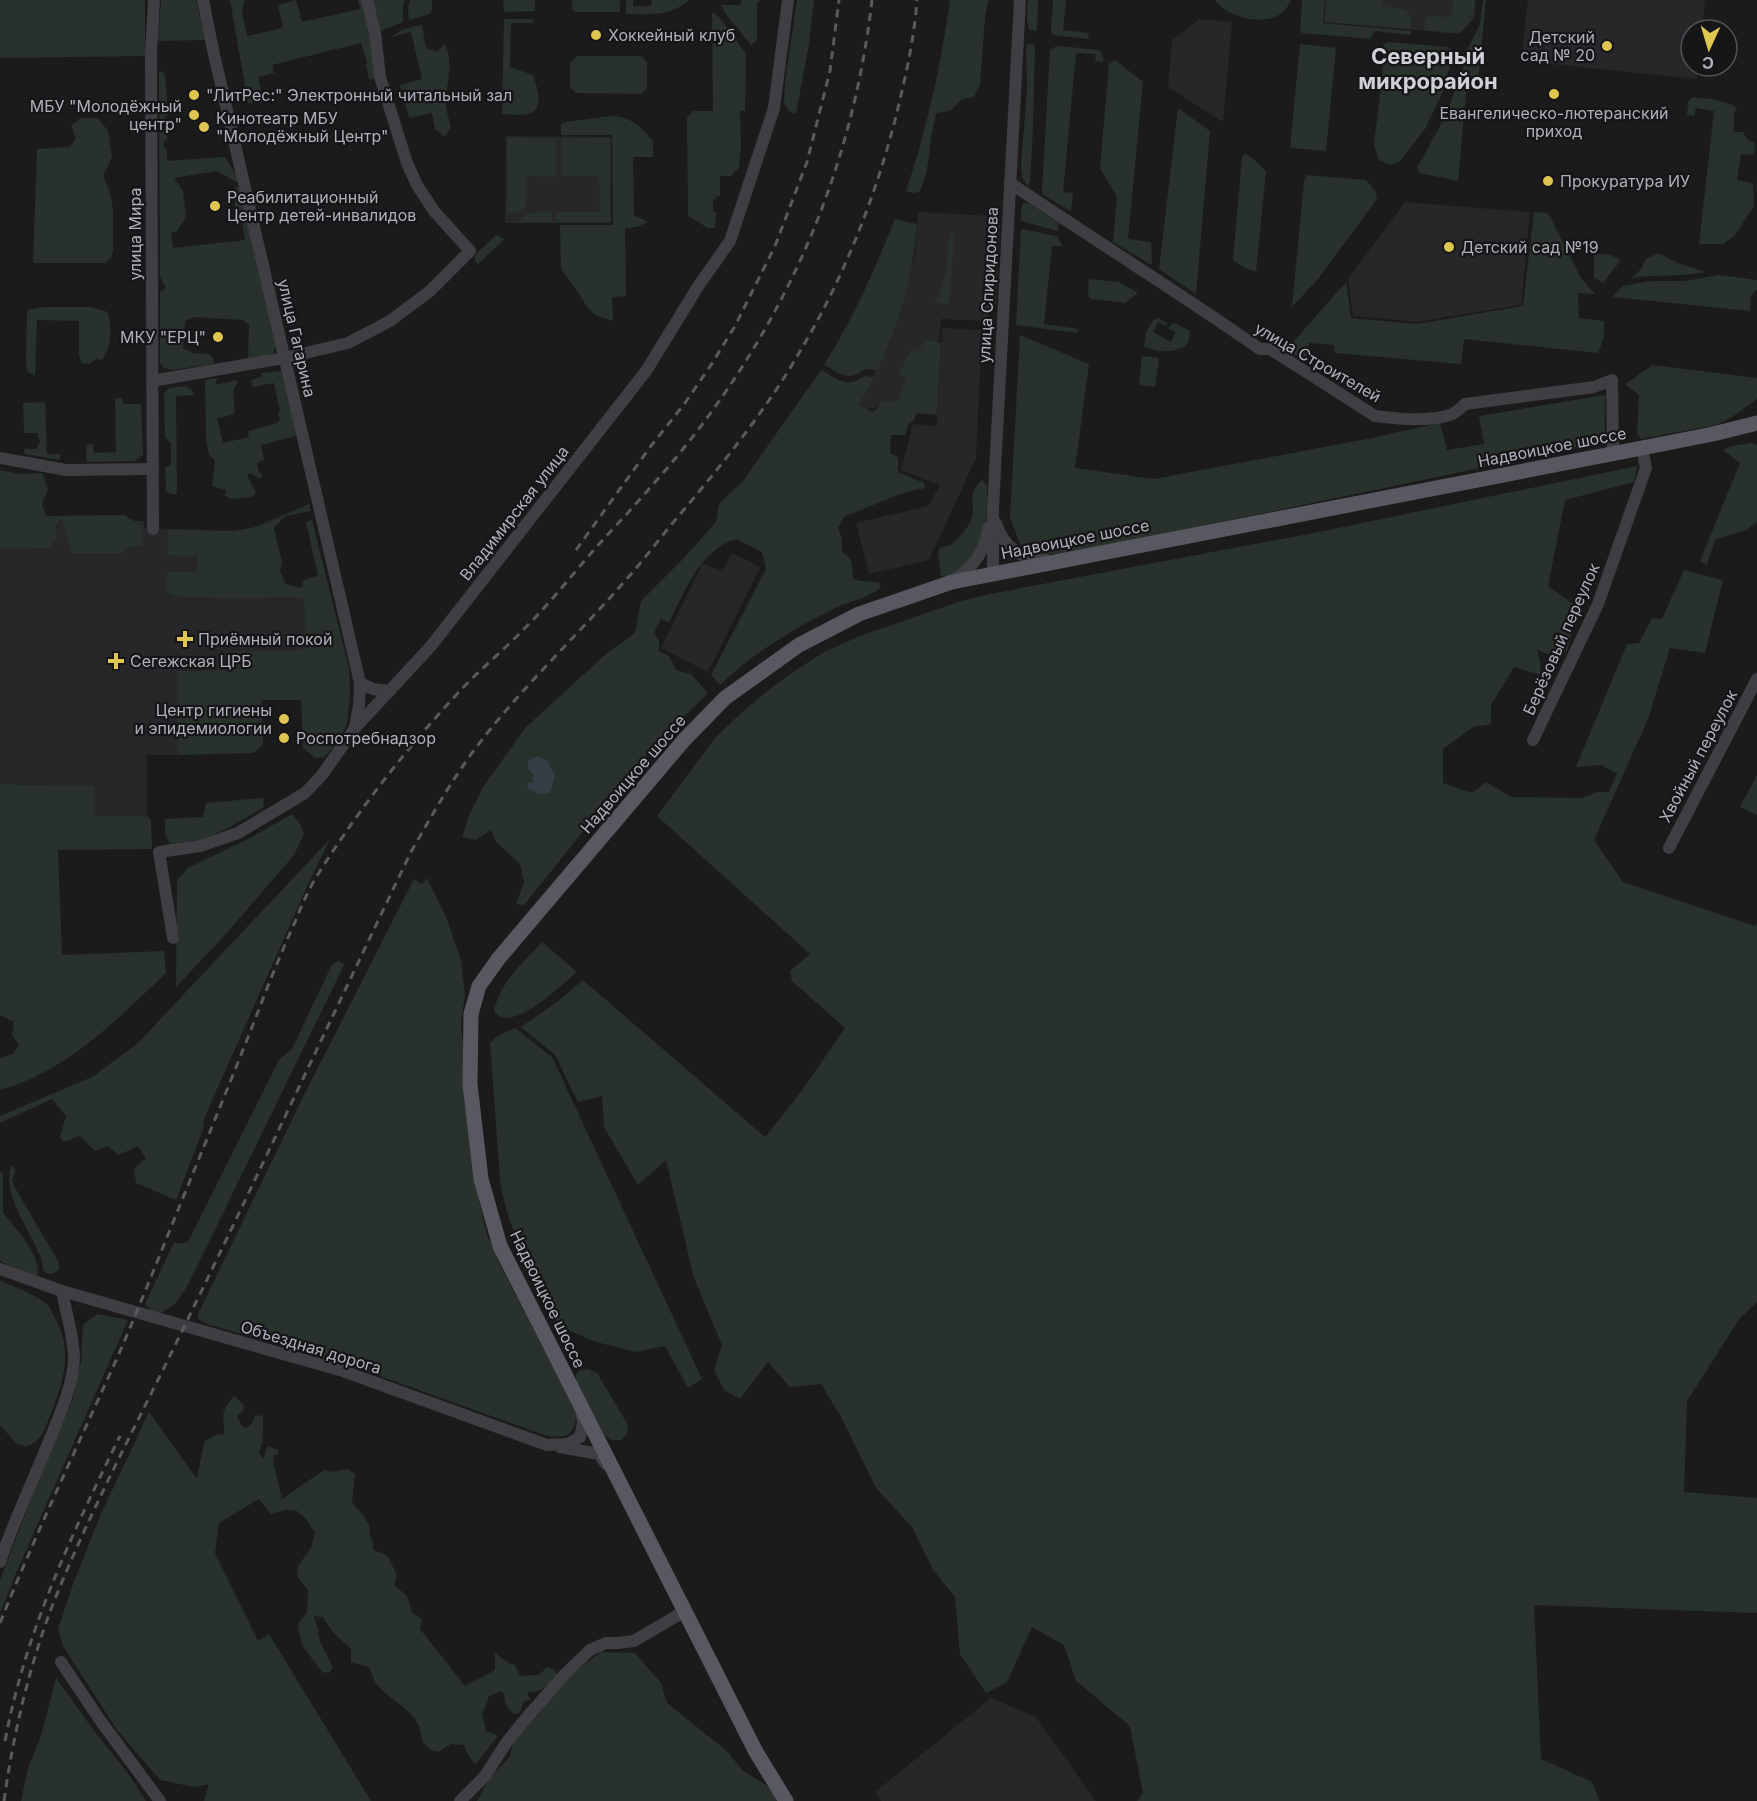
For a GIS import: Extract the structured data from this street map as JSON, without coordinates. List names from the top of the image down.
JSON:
{
  "streets": {
    "main road": ["Надвоицкое шоссе"],
    "street": [
      "улица Мира",
      "улица Спиридонова",
      "улица Гагарина",
      "улица Строителей",
      "Владимирская улица",
      "Берёзовый переулок",
      "Хвойный переулок",
      "Объездная дорога"
    ]
  },
  "crossings": [
    ["улица Спиридонова", "улица Строителей"],
    ["улица Спиридонова", "Надвоицкое шоссе"],
    ["улица Гагарина", "Владимирская улица"],
    ["улица Строителей", "Надвоицкое шоссе"],
    ["Надвоицкое шоссе", "Берёзовый переулок"],
    ["Надвоицкое шоссе", "Объездная дорога"]
  ],
  "districts": ["Северный микрорайон"],
  "places": {
    "other": [
      "Хоккейный клуб",
      "Детский сад № 20",
      "Евангелическо-лютеранский приход",
      "\"ЛитРес:\" Электронный читальный зал",
      "МБУ \"Молодёжный центр\"",
      "Кинотеатр МБУ \"Молодёжный Центр\"",
      "Прокуратура ИУ",
      "Реабилитационный Центр детей-инвалидов",
      "Детский сад №19",
      "МКУ \"ЕРЦ\"",
      "Центр гигиены и эпидемиологии",
      "Роспотребнадзор"
    ],
    "health": ["Приёмный покой", "Сегежская ЦРБ"]
  },
  "north": "bottom"
}
